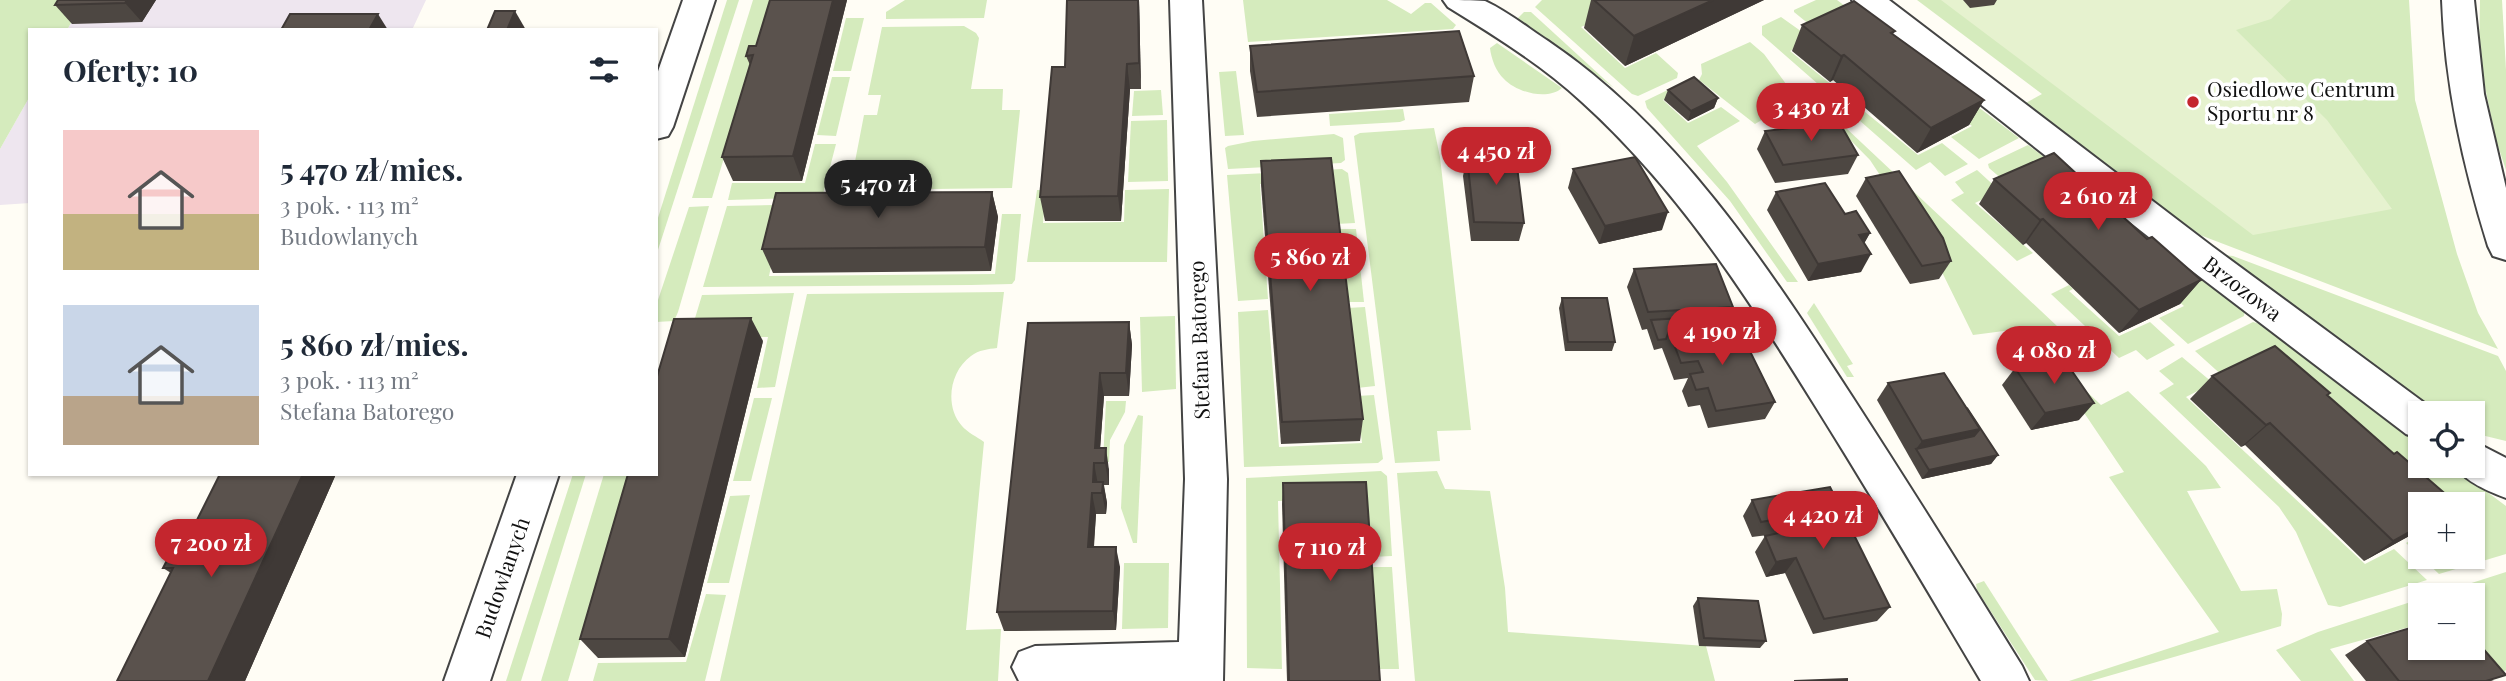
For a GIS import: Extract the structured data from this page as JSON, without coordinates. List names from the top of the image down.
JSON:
{
  "streets": {
    "street": ["Brzozowa", "Stefana Batorego", "Budowlanych"]
  },
  "places": ["Osiedlowe Centrum Sportu nr 8"],
  "page": {
    "heading": "Oferty: 10",
    "price": [
      "3 430 zł",
      "4 450 zł",
      "5 470 zł",
      "2 610 zł",
      "5 860 zł",
      "4 190 zł",
      "4 080 zł",
      "4 420 zł",
      "7 200 zł",
      "7 110 zł"
    ],
    "list": [
      {
        "name": "5 470 zł/mies.",
        "note": "3 pok. · 113 m² · Budowlanych"
      },
      {
        "name": "5 860 zł/mies.",
        "note": "3 pok. · 113 m² · Stefana Batorego"
      }
    ],
    "map_buttons": ["+", "−"]
  }
}
